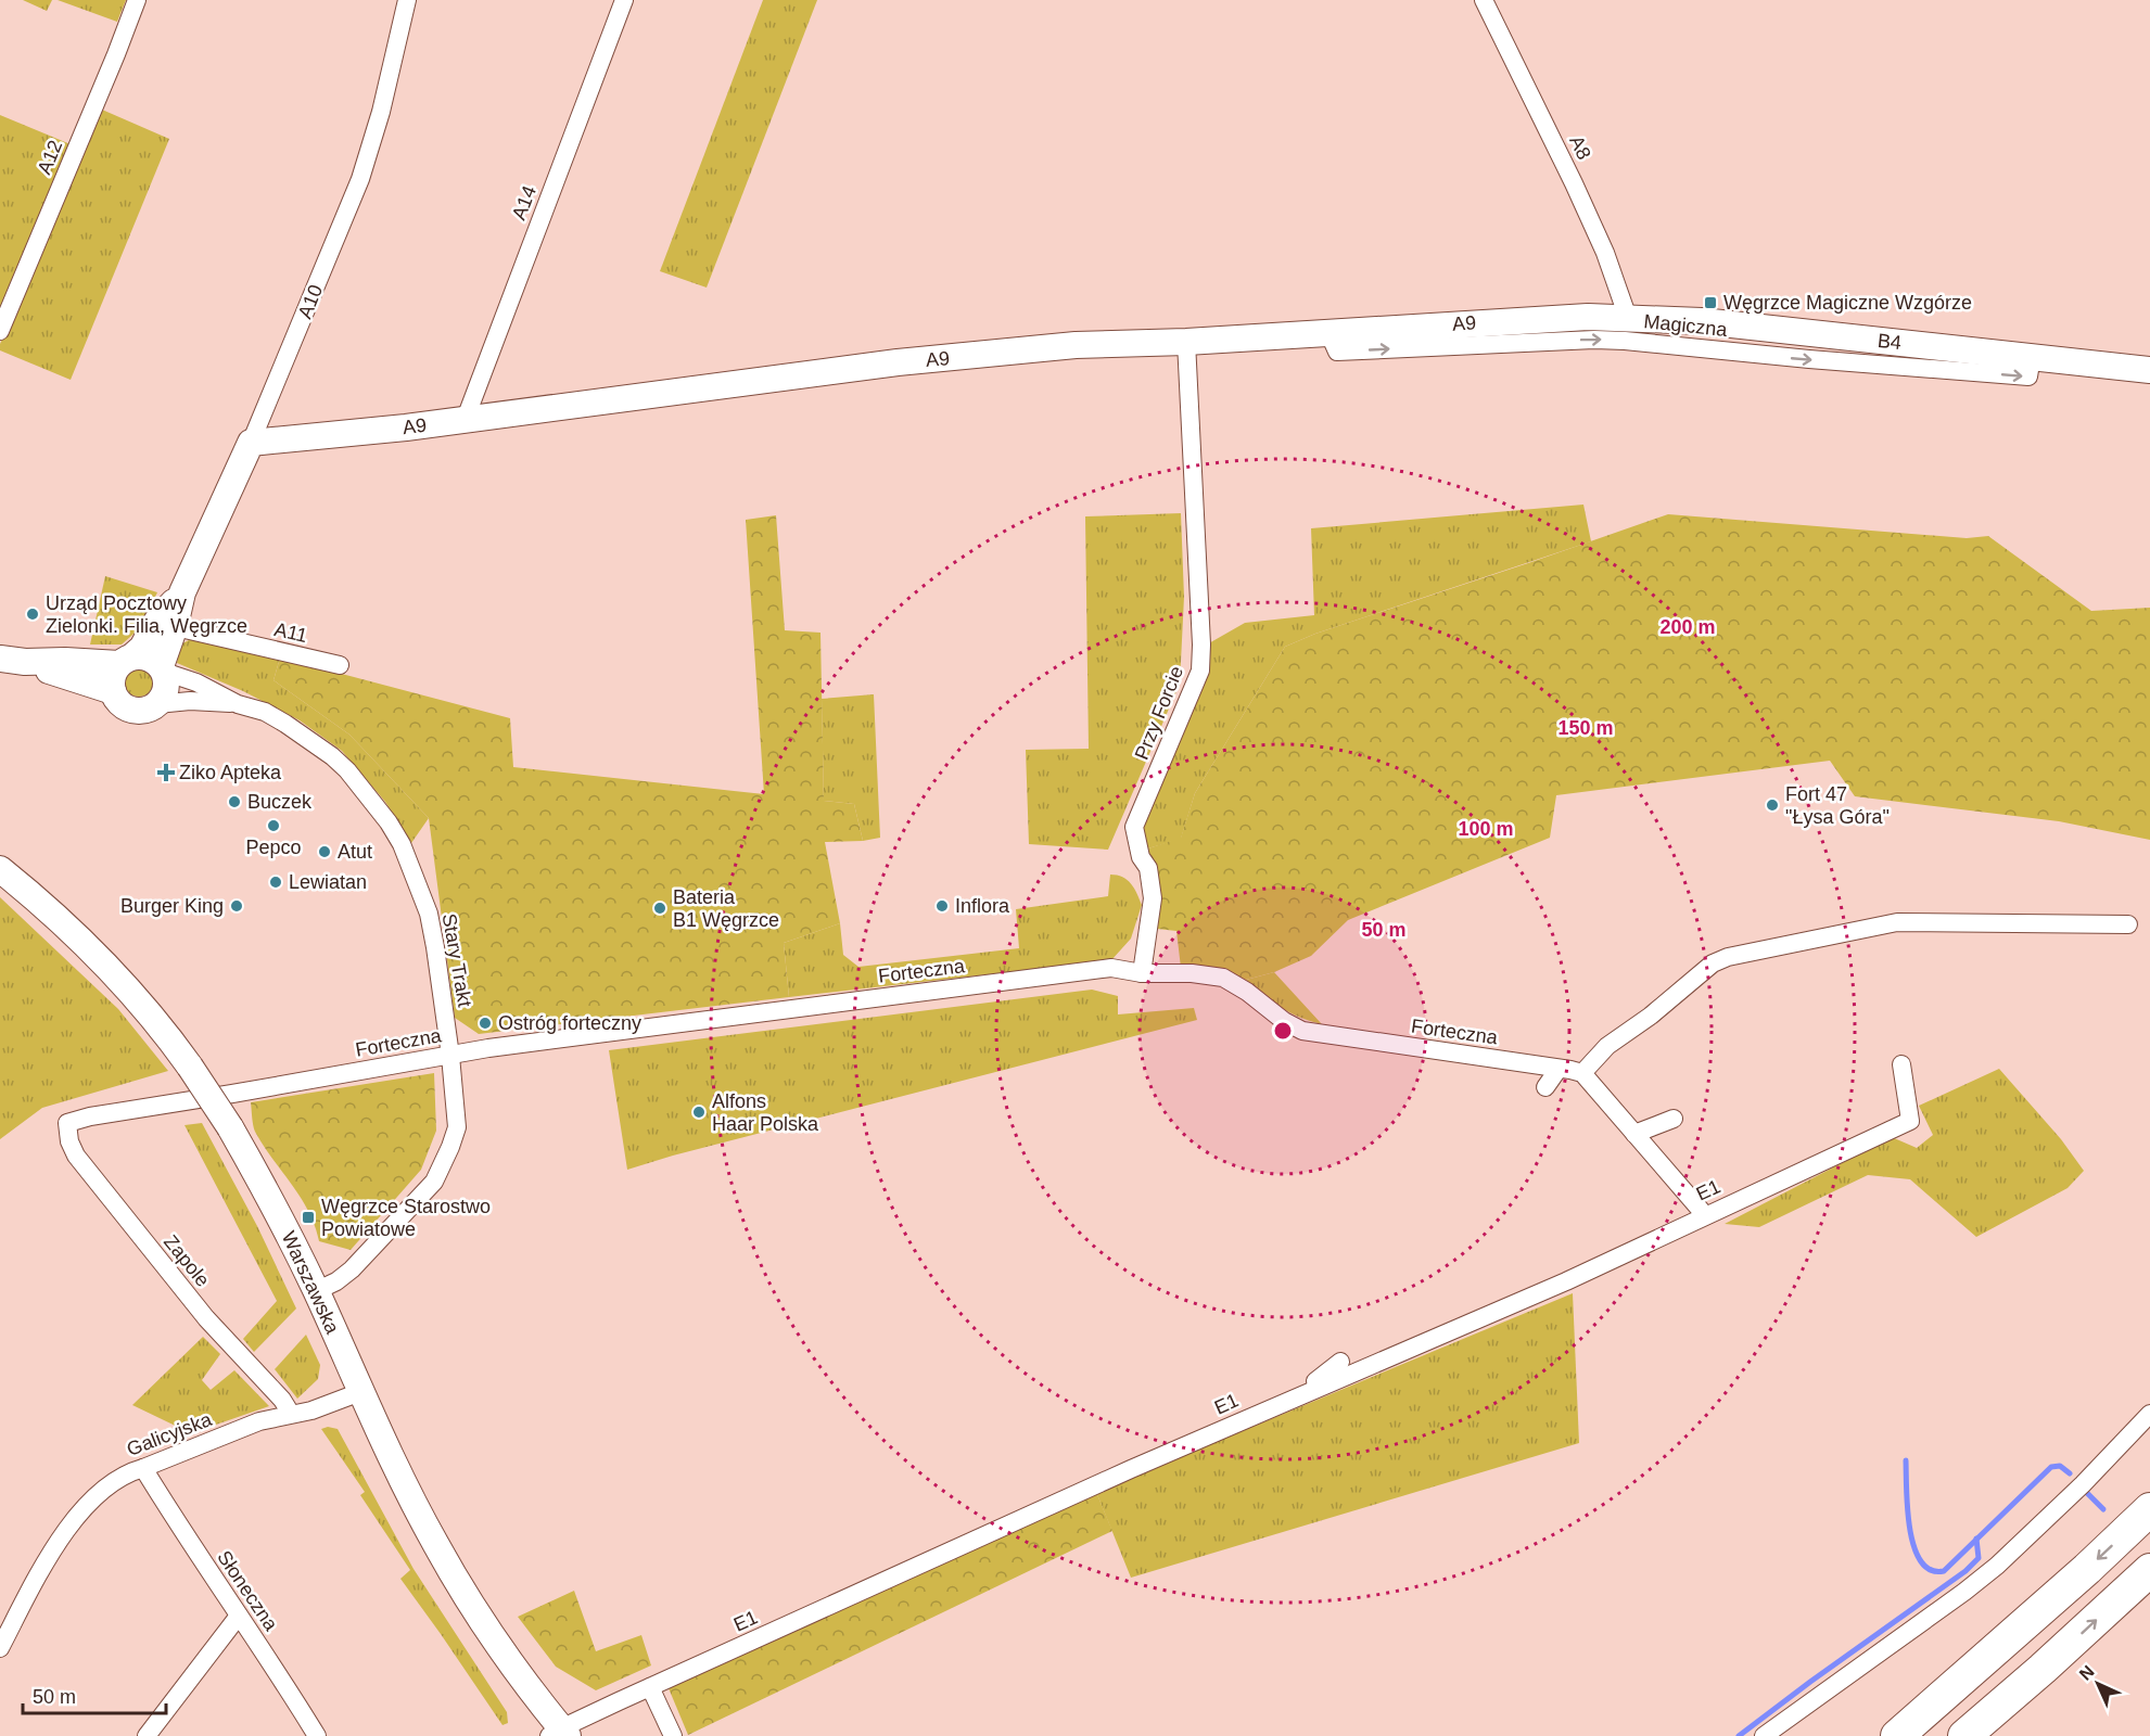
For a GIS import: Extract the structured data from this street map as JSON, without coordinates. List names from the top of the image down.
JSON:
{
  "streets": {
    "street": [
      "A8",
      "A12",
      "A14",
      "A10",
      "A9",
      "Magiczna",
      "B4",
      "A11",
      "Przy Forcie",
      "Stary Trakt",
      "Forteczna",
      "E1",
      "Zapole",
      "Warszawska",
      "Galicyjska",
      "Słoneczna"
    ]
  },
  "crossings": [
    ["A8", "A9"],
    ["A8", "B4"],
    ["A14", "A9"],
    ["A10", "A9"],
    ["A10", "A11"],
    ["A10", "Stary Trakt"],
    ["A9", "Magiczna"],
    ["A9", "B4"],
    ["A9", "Przy Forcie"],
    ["Magiczna", "B4"],
    ["Przy Forcie", "Forteczna"],
    ["Stary Trakt", "Forteczna"],
    ["Stary Trakt", "Warszawska"],
    ["Forteczna", "Zapole"],
    ["E1", "Warszawska"],
    ["Zapole", "Galicyjska"],
    ["Warszawska", "Galicyjska"],
    ["Galicyjska", "Słoneczna"]
  ],
  "one_way": ["Magiczna"],
  "places": {
    "transit": ["Węgrzce Magiczne Wzgórze", "Węgrzce Starostwo Powiatowe"],
    "other": [
      "Urząd Pocztowy Zielonki. Filia, Węgrzce",
      "Buczek",
      "Fort 47 \"Łysa Góra\"",
      "Pepco",
      "Atut",
      "Lewiatan",
      "Burger King",
      "Inflora",
      "Bateria B1 Węgrzce",
      "Ostróg forteczny",
      "Alfons Haar Polska"
    ],
    "health": ["Ziko Apteka"]
  },
  "scale_bar": "50 m",
  "north": "top left",
  "rings": [
    "200 m",
    "150 m",
    "100 m",
    "50 m"
  ]
}
